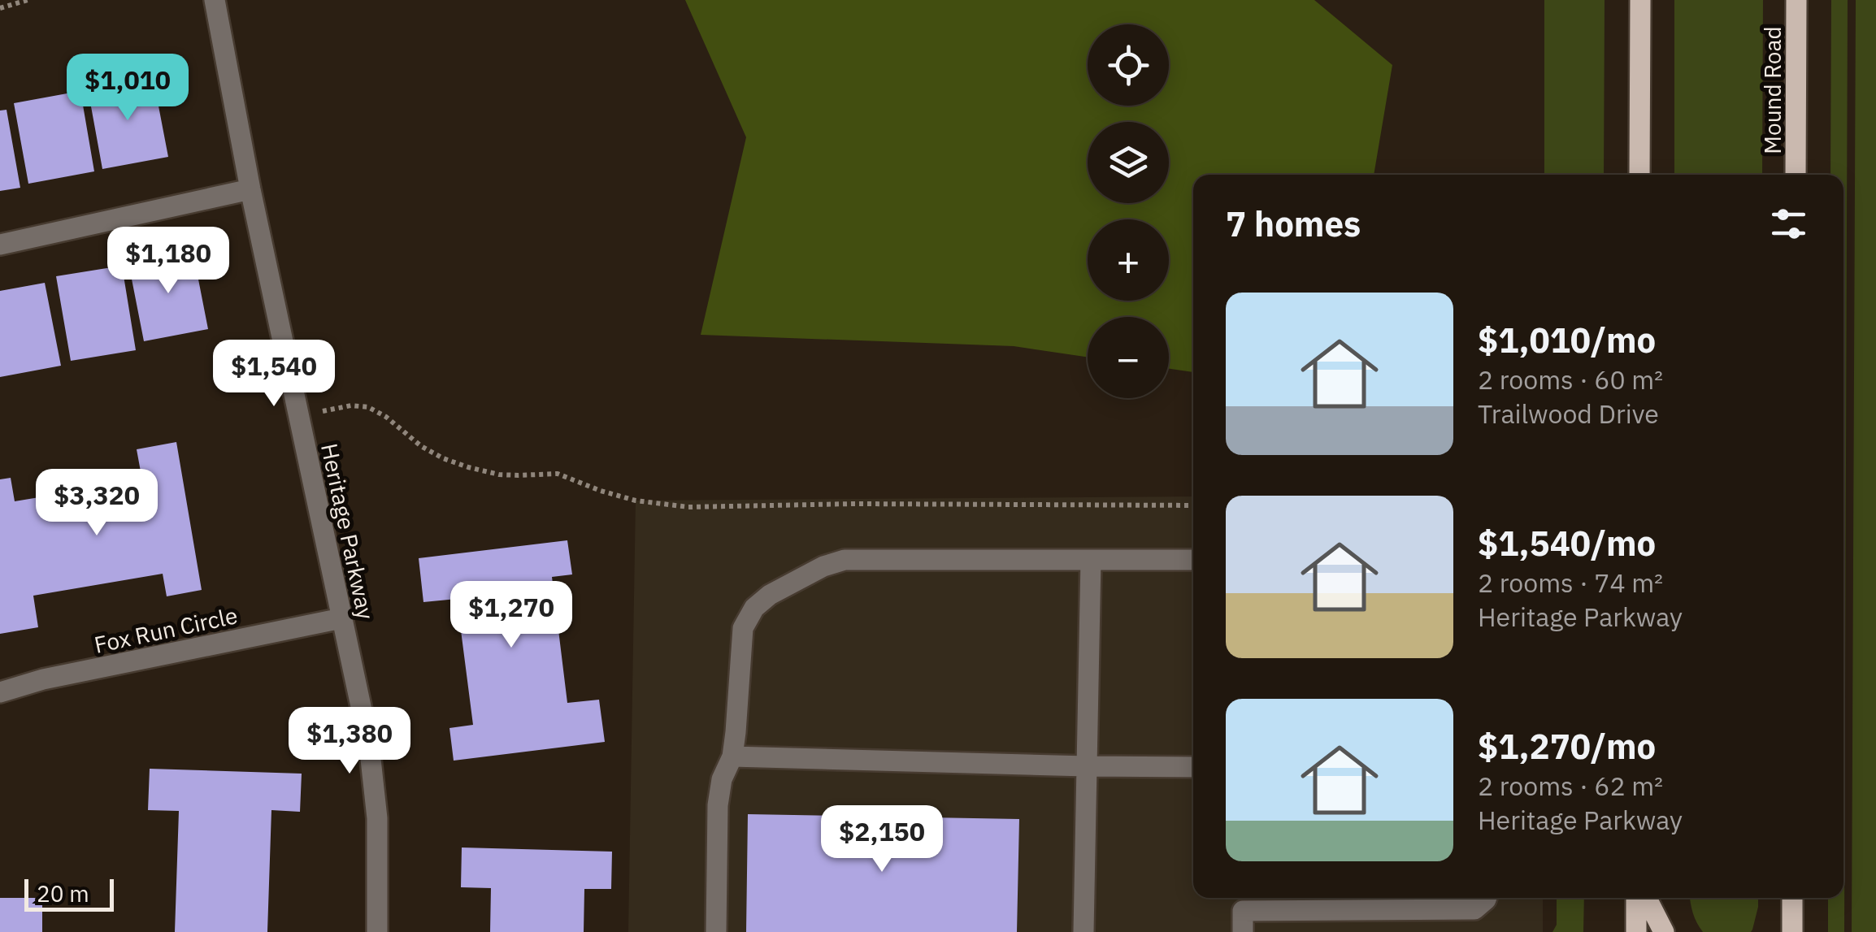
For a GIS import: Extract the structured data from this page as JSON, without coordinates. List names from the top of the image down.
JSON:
{
  "streets": {
    "main road": ["Mound Road"],
    "street": ["Heritage Parkway", "Fox Run Circle"]
  },
  "crossings": [
    ["Heritage Parkway", "Fox Run Circle"]
  ],
  "scale_bar": "20 m",
  "page": {
    "map_buttons": ["+", "−"],
    "price": [
      "$1,010",
      "$1,180",
      "$1,540",
      "$3,320",
      "$1,270",
      "$1,380",
      "$2,150"
    ],
    "heading": "7 homes",
    "list": [
      {
        "name": "$1,010/mo",
        "note": "2 rooms · 60 m² · Trailwood Drive"
      },
      {
        "name": "$1,540/mo",
        "note": "2 rooms · 74 m² · Heritage Parkway"
      },
      {
        "name": "$1,270/mo",
        "note": "2 rooms · 62 m² · Heritage Parkway"
      }
    ],
    "scale": "20 m"
  }
}
